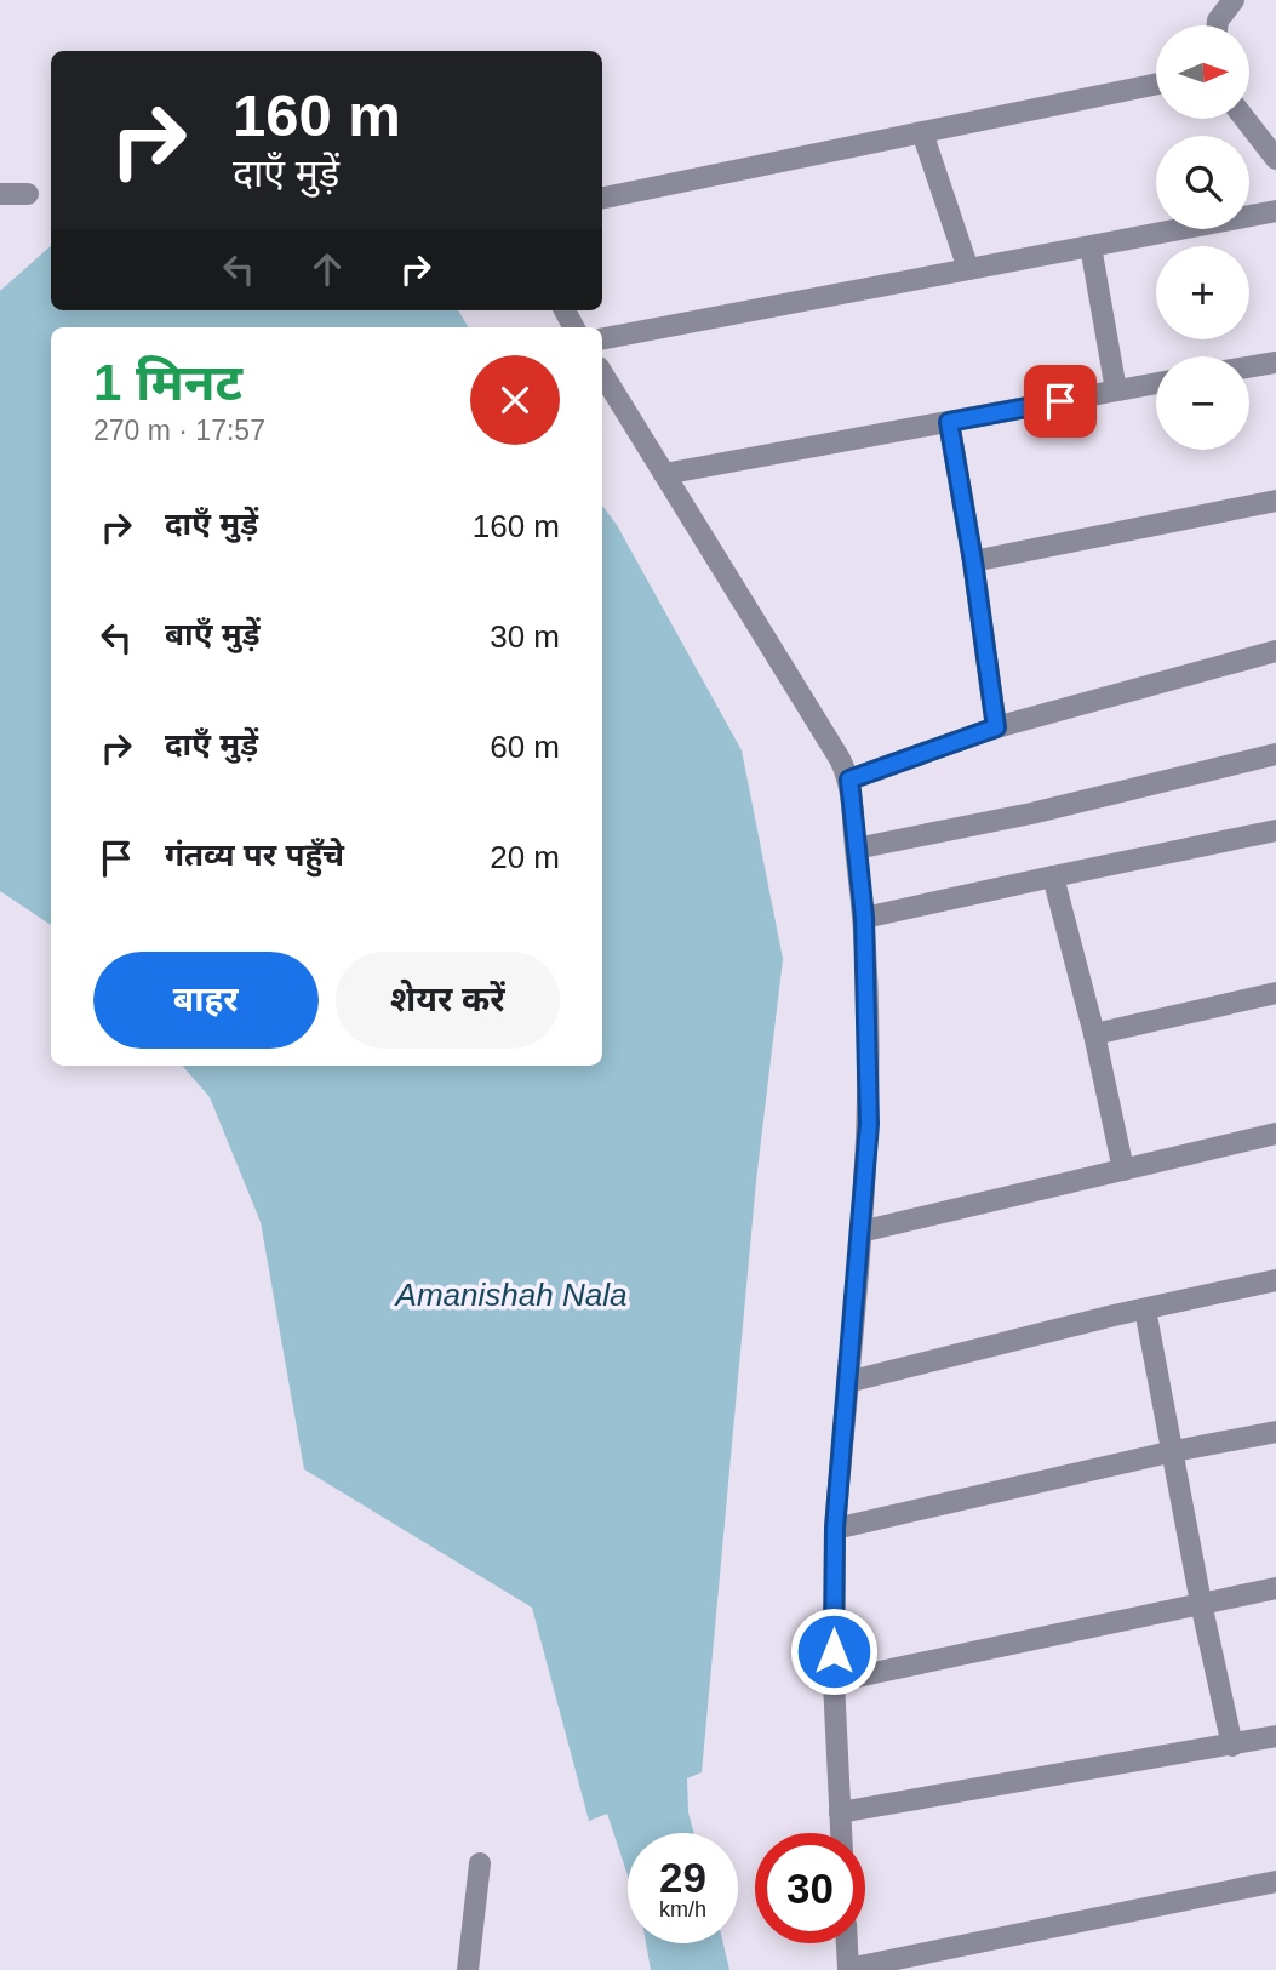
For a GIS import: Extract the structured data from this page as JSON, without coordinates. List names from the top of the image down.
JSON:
{
  "water": ["Amanishah Nala"],
  "north": "right",
  "page": {
    "map_buttons": ["+", "−"],
    "turn": ["160 m", "दाएँ मुड़ें"],
    "heading": ["1 मिनट", "270 m · 17:57"],
    "list": [
      {
        "name": "दाएँ मुड़ें",
        "value": "160 m"
      },
      {
        "name": "बाएँ मुड़ें",
        "value": "30 m"
      },
      {
        "name": "दाएँ मुड़ें",
        "value": "60 m"
      },
      {
        "name": "गंतव्य पर पहुँचे",
        "value": "20 m"
      }
    ],
    "buttons": ["बाहर", "शेयर करें"],
    "speed": "29 km/h",
    "limit": "30"
  }
}
